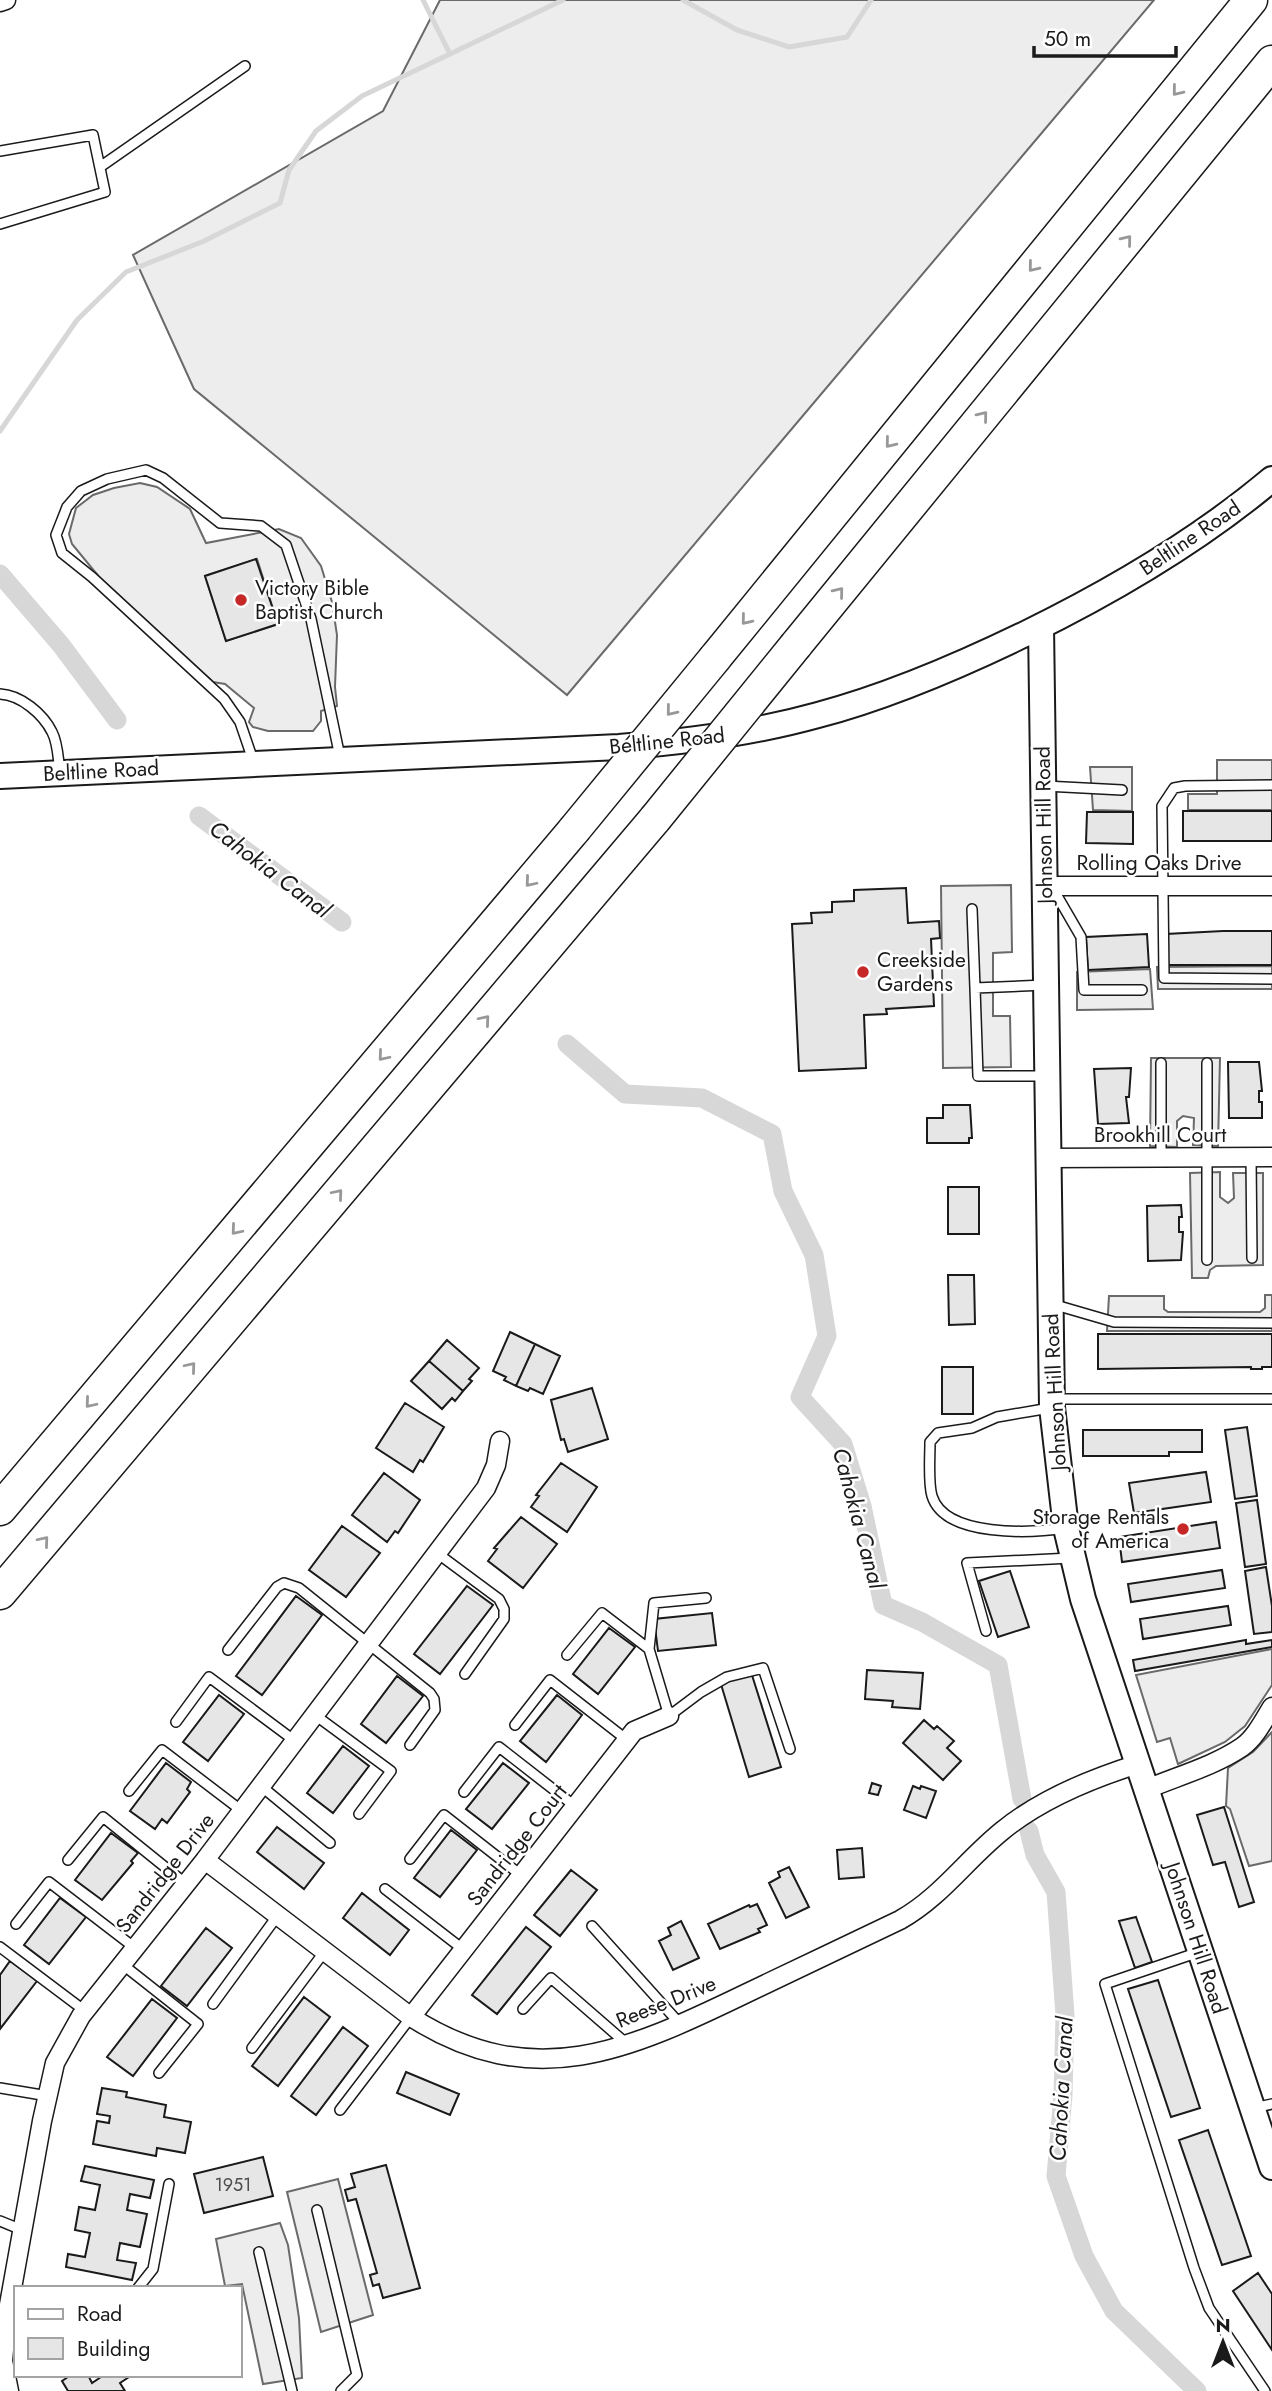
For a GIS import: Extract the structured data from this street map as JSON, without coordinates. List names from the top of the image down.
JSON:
{
  "streets": {
    "street": [
      "Beltline Road",
      "Johnson Hill Road",
      "Rolling Oaks Drive",
      "Brookhill Court",
      "Sandridge Court",
      "Sandridge Drive",
      "Reese Drive"
    ]
  },
  "crossings": [
    ["Beltline Road", "Johnson Hill Road"],
    ["Johnson Hill Road", "Rolling Oaks Drive"],
    ["Johnson Hill Road", "Brookhill Court"],
    ["Johnson Hill Road", "Reese Drive"],
    ["Sandridge Court", "Reese Drive"],
    ["Sandridge Drive", "Reese Drive"]
  ],
  "water": ["Cahokia Canal"],
  "places": ["Victory Bible Baptist Church", "Creekside Gardens", "Storage Rentals of America"],
  "house_numbers": ["1951"],
  "legend": ["Road", "Building"],
  "scale_bar": "50 m",
  "north": "top"
}
